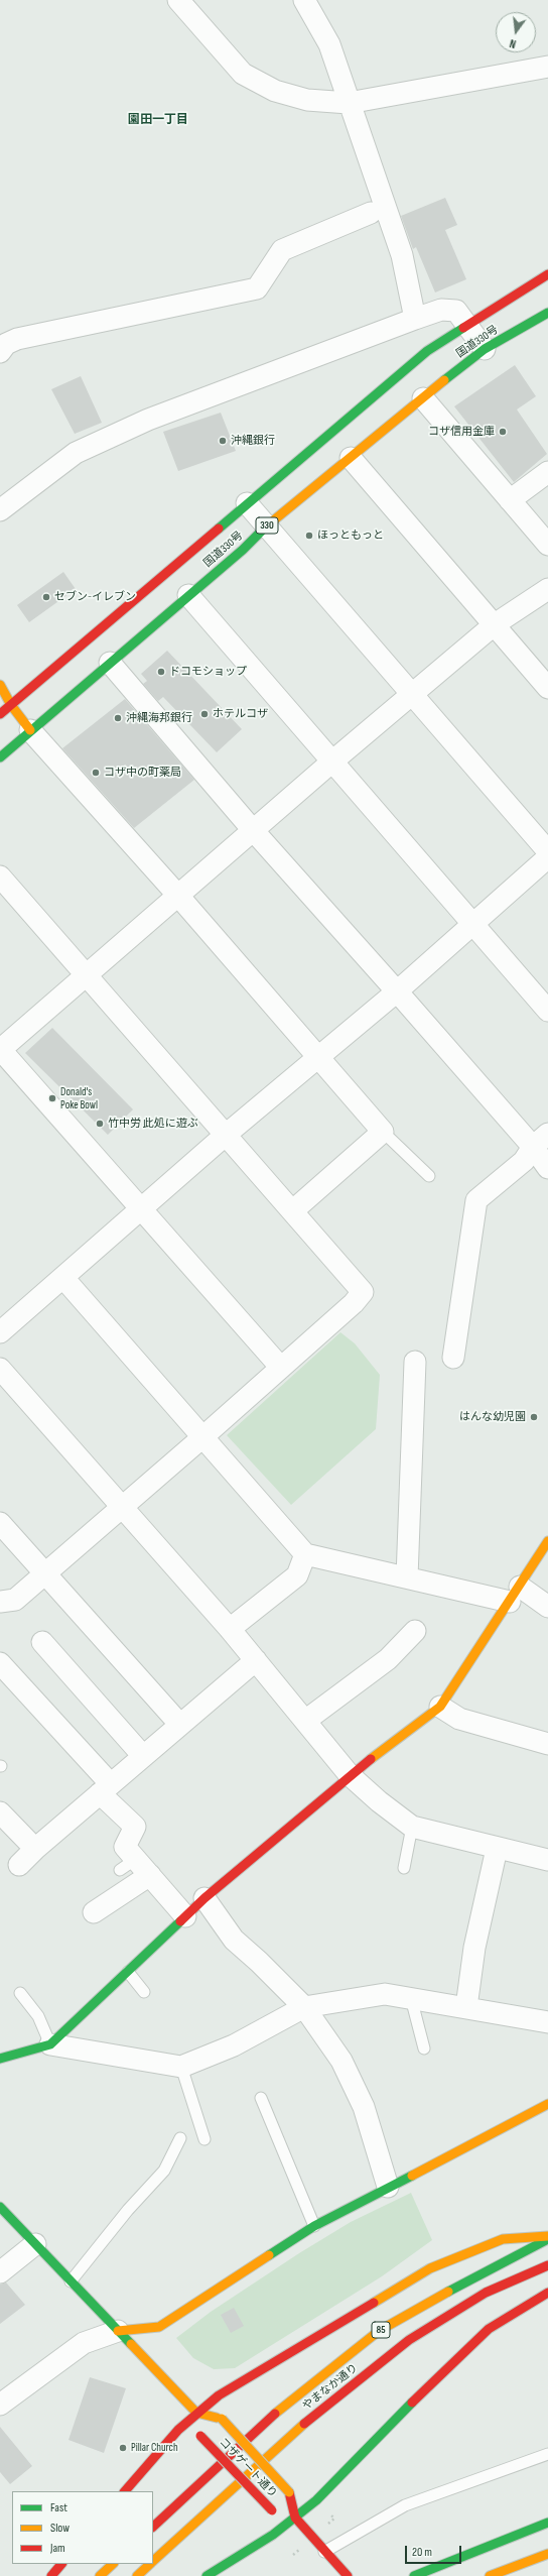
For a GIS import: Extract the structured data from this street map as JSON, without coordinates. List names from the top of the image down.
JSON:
{
  "streets": {
    "main road": [
      "国道330号",
      "330",
      "85",
      "やまなか通り",
      "コザゲート通り"
    ]
  },
  "districts": ["園田一丁目"],
  "places": [
    "コザ信用金庫",
    "沖縄銀行",
    "ほっともっと",
    "セブン-イレブン",
    "ドコモショップ",
    "ホテルコザ",
    "沖縄海邦銀行",
    "コザ中の町薬局",
    "Donald's Poke Bowl",
    "竹中労 此処に遊ぶ",
    "はんな幼児園",
    "Pillar Church"
  ],
  "legend": ["Fast", "Slow", "Jam"],
  "scale_bar": "20 m",
  "north": "bottom"
}
